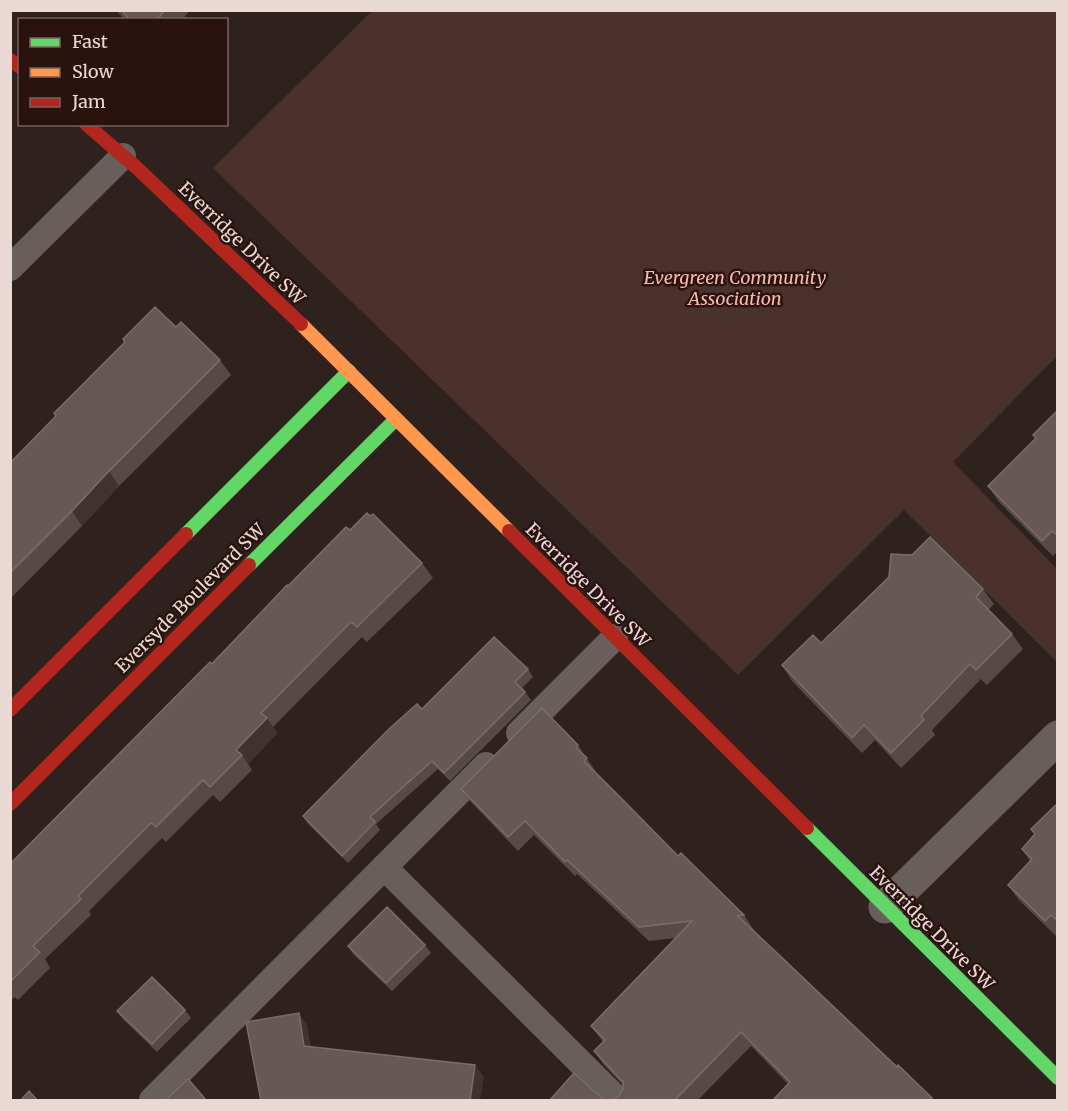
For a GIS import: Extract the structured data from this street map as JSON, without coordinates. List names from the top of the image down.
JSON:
{
  "streets": {
    "street": ["Everridge Drive SW", "Eversyde Boulevard SW"]
  },
  "crossings": [
    ["Everridge Drive SW", "Eversyde Boulevard SW"]
  ],
  "parks": ["Evergreen Community Association"],
  "legend": ["Fast", "Slow", "Jam"]
}
